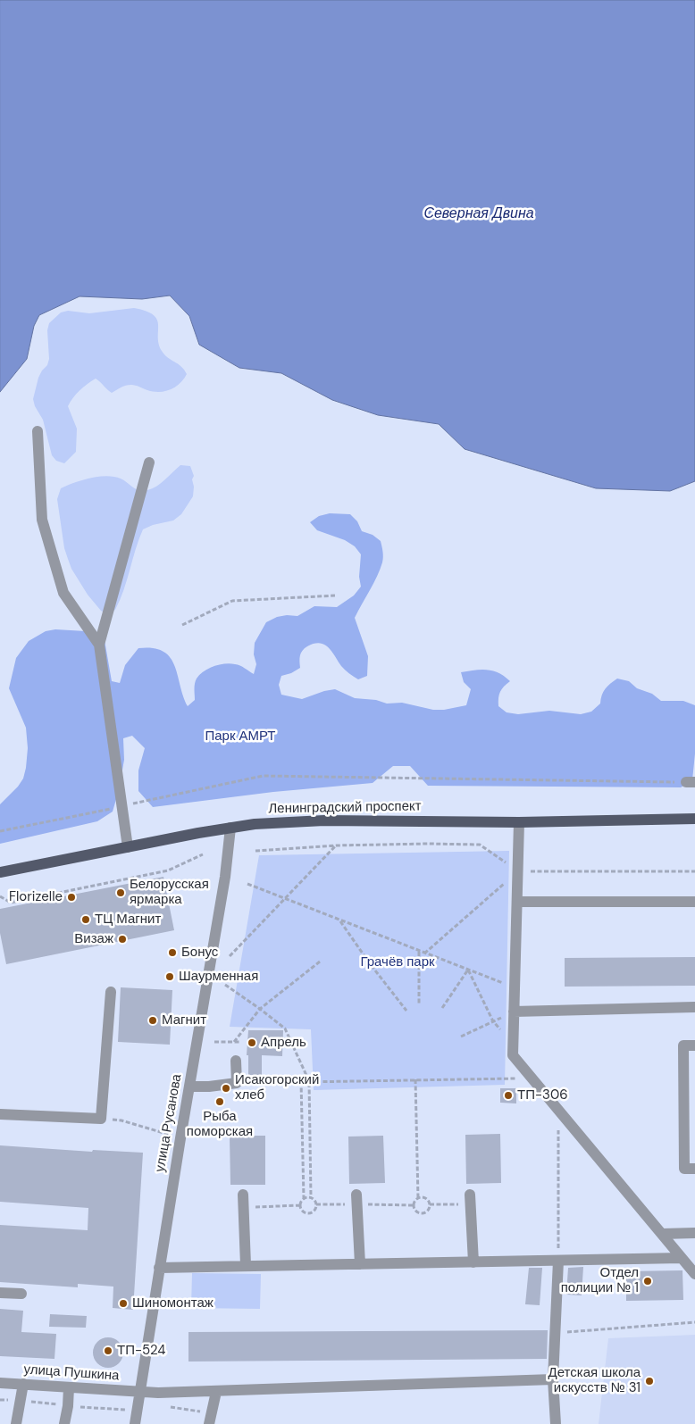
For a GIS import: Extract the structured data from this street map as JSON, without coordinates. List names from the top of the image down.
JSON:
{
  "streets": {
    "main road": ["Ленинградский проспект"],
    "street": ["улица Русанова", "улица Пушкина"]
  },
  "crossings": [
    ["Ленинградский проспект", "улица Русанова"],
    ["улица Русанова", "улица Пушкина"]
  ],
  "water": ["Северная Двина"],
  "parks": ["Парк АМРТ", "Грачёв парк"],
  "places": [
    "Белорусская ярмарка",
    "Florizelle",
    "ТЦ Магнит",
    "Визаж",
    "Бонус",
    "Шаурменная",
    "Магнит",
    "Апрель",
    "Исакогорский хлеб",
    "ТП-306",
    "Рыба поморская",
    "Отдел полиции № 1",
    "Шиномонтаж",
    "ТП-524",
    "Детская школа искусств № 31"
  ]
}
